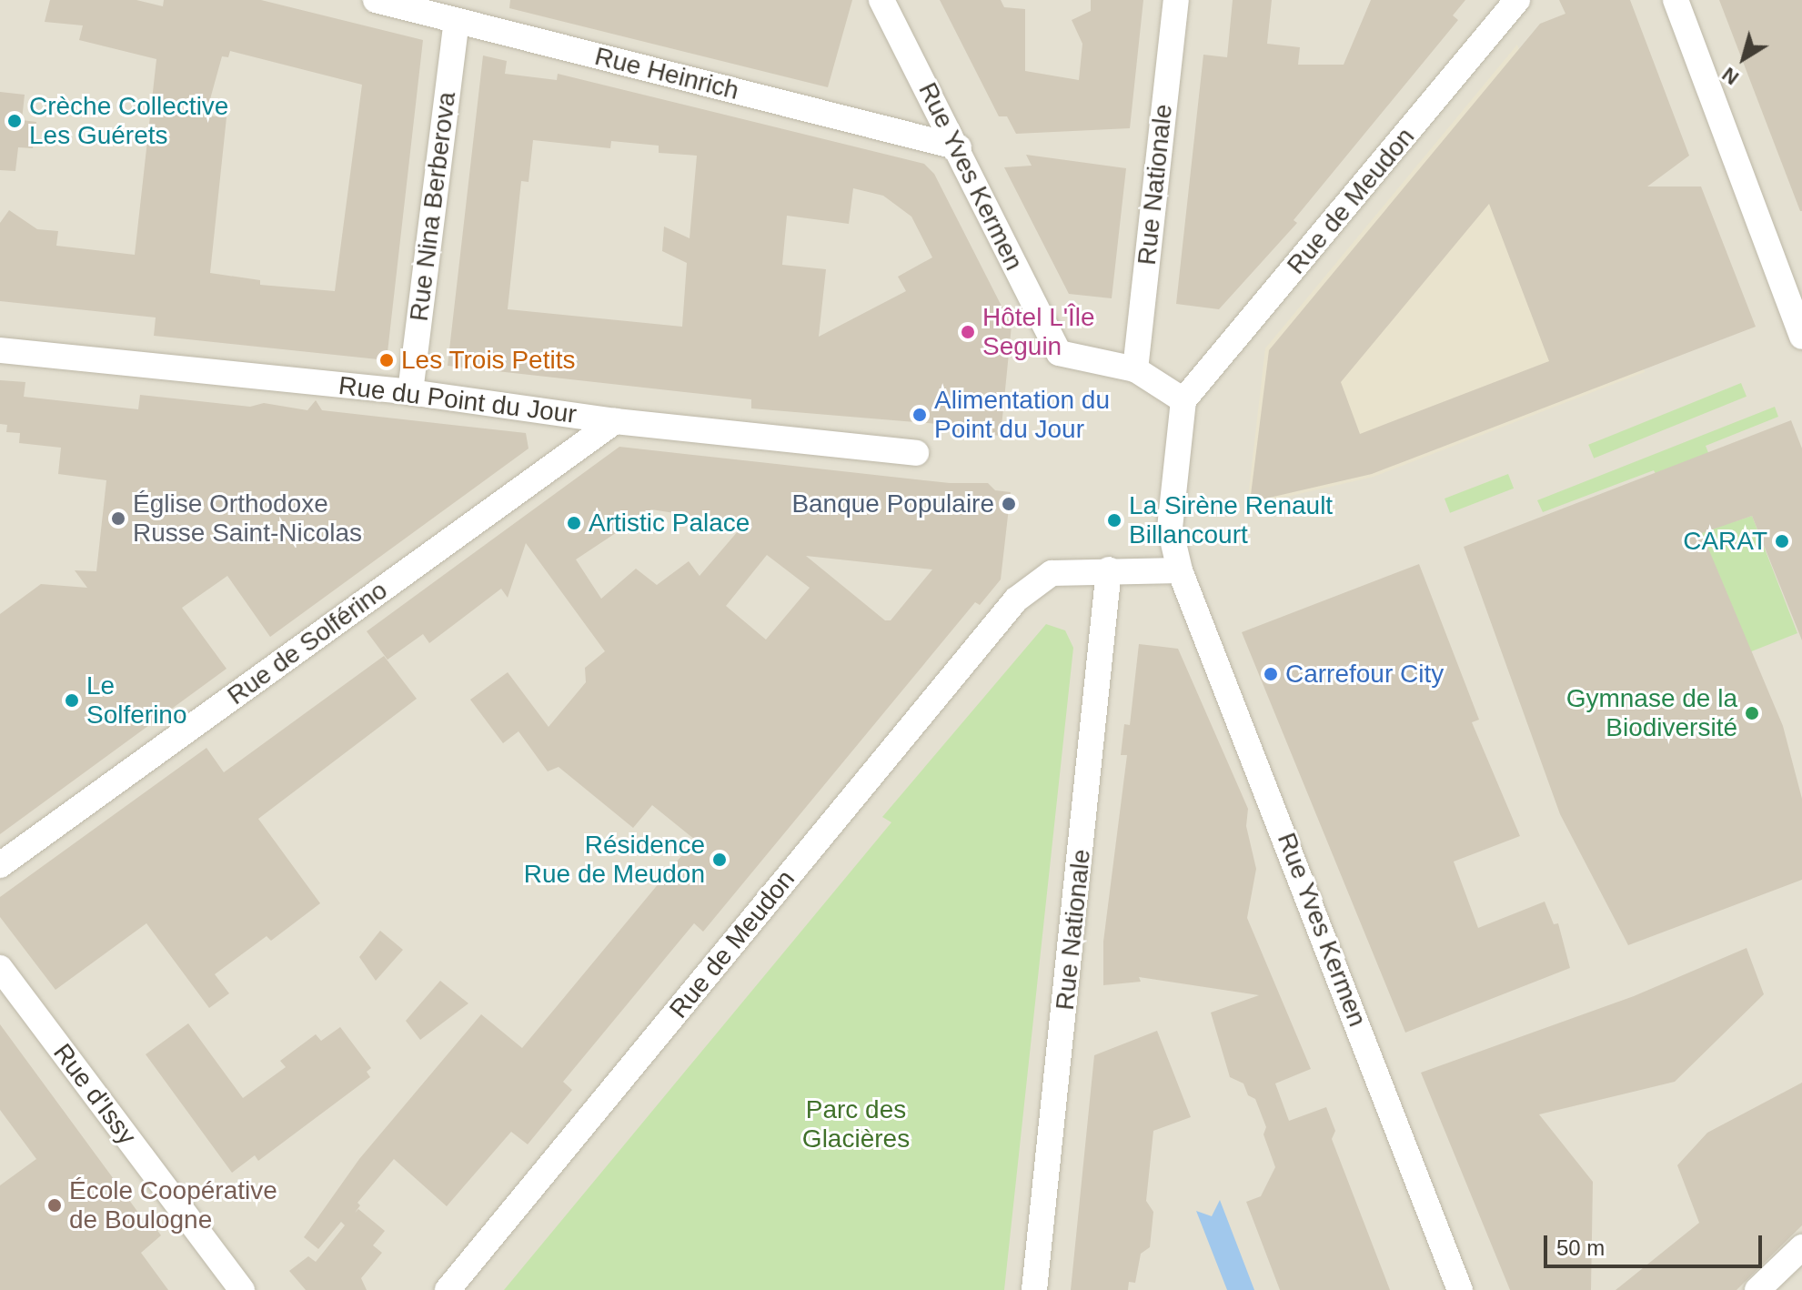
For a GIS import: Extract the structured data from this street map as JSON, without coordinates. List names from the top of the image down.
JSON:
{
  "streets": {
    "street": [
      "Rue Heinrich",
      "Rue Yves Kermen",
      "Rue Nationale",
      "Rue de Meudon",
      "Rue Nina Berberova",
      "Rue du Point du Jour",
      "Rue de Solférino",
      "Rue d'Issy"
    ]
  },
  "crossings": [
    ["Rue Heinrich", "Rue Yves Kermen"],
    ["Rue Heinrich", "Rue Nina Berberova"],
    ["Rue Yves Kermen", "Rue Nationale"],
    ["Rue Yves Kermen", "Rue de Meudon"],
    ["Rue Nationale", "Rue de Meudon"],
    ["Rue Nina Berberova", "Rue du Point du Jour"],
    ["Rue du Point du Jour", "Rue de Solférino"]
  ],
  "parks": ["Parc des Glacières"],
  "places": [
    "Crèche Collective Les Guérets",
    "Hôtel L'Île Seguin",
    "Les Trois Petits",
    "Alimentation du Point du Jour",
    "Banque Populaire",
    "Église Orthodoxe Russe Saint-Nicolas",
    "La Sirène Renault Billancourt",
    "Artistic Palace",
    "CARAT",
    "Carrefour City",
    "Le Solferino",
    "Gymnase de la Biodiversité",
    "Résidence Rue de Meudon",
    "École Coopérative de Boulogne"
  ],
  "scale_bar": "50 m",
  "north": "bottom left"
}
